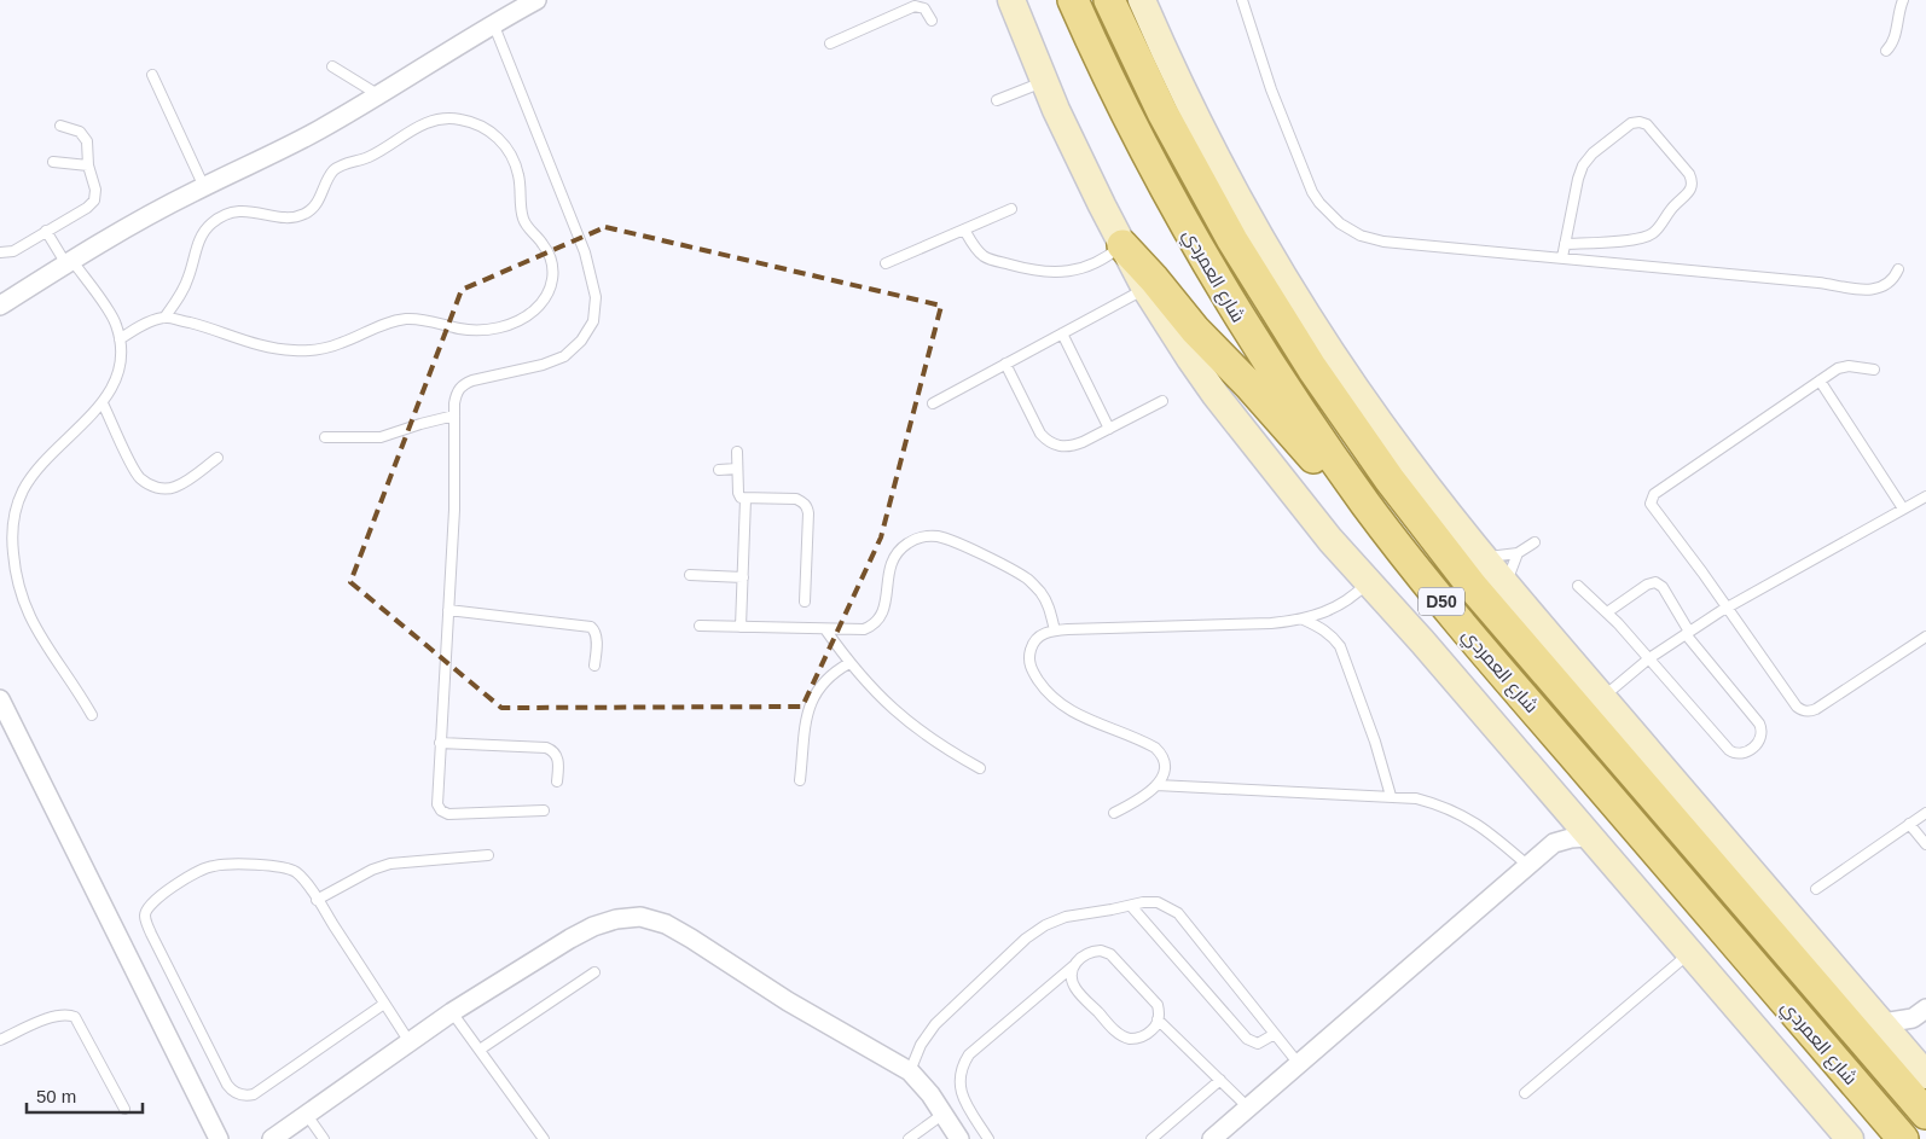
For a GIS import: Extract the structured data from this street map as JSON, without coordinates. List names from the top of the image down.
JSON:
{
  "streets": {
    "main road": ["شارع العمردي", "D50"]
  },
  "scale_bar": "50 m"
}
